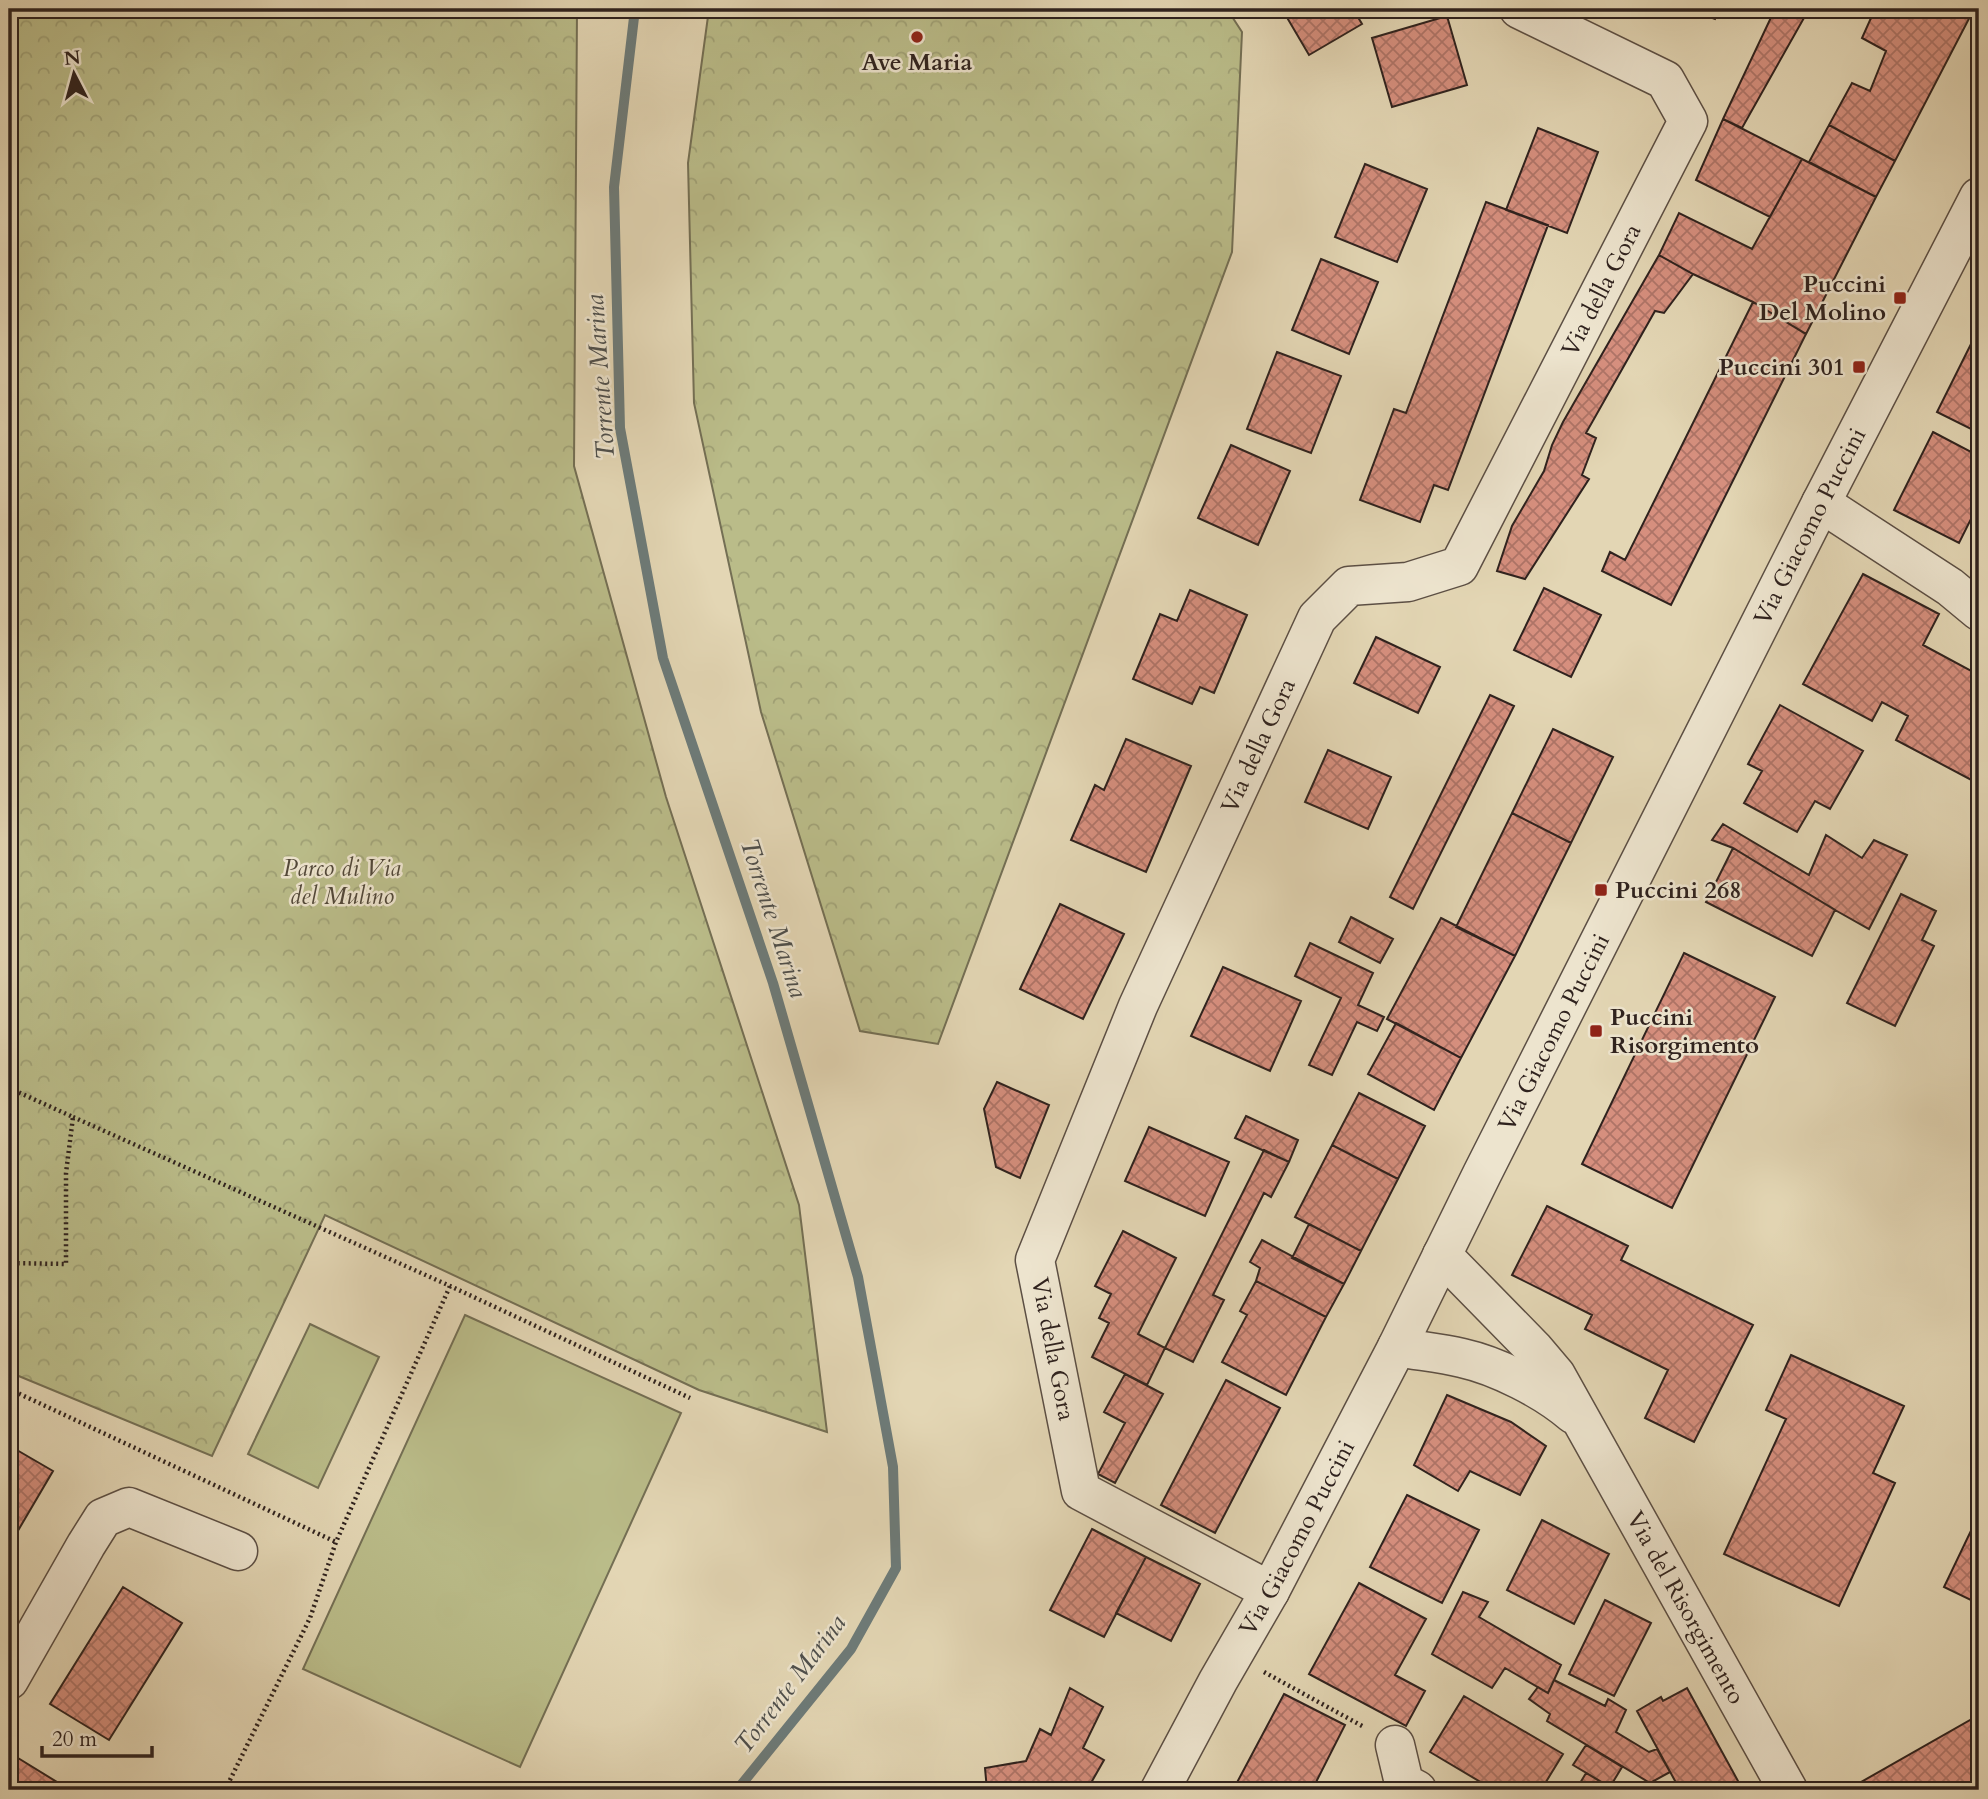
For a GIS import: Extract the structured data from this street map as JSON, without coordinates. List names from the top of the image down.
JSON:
{
  "streets": {
    "street": ["Via della Gora", "Via Giacomo Puccini", "Via del Risorgimento"]
  },
  "crossings": [
    ["Via della Gora", "Via Giacomo Puccini"],
    ["Via Giacomo Puccini", "Via del Risorgimento"]
  ],
  "water": ["Torrente Marina"],
  "parks": ["Parco di Via del Mulino"],
  "places": {
    "other": ["Ave Maria"],
    "transit": [
      "Puccini Del Molino",
      "Puccini 301",
      "Puccini 268",
      "Puccini Risorgimento"
    ]
  },
  "scale_bar": "20 m",
  "north": "top"
}
